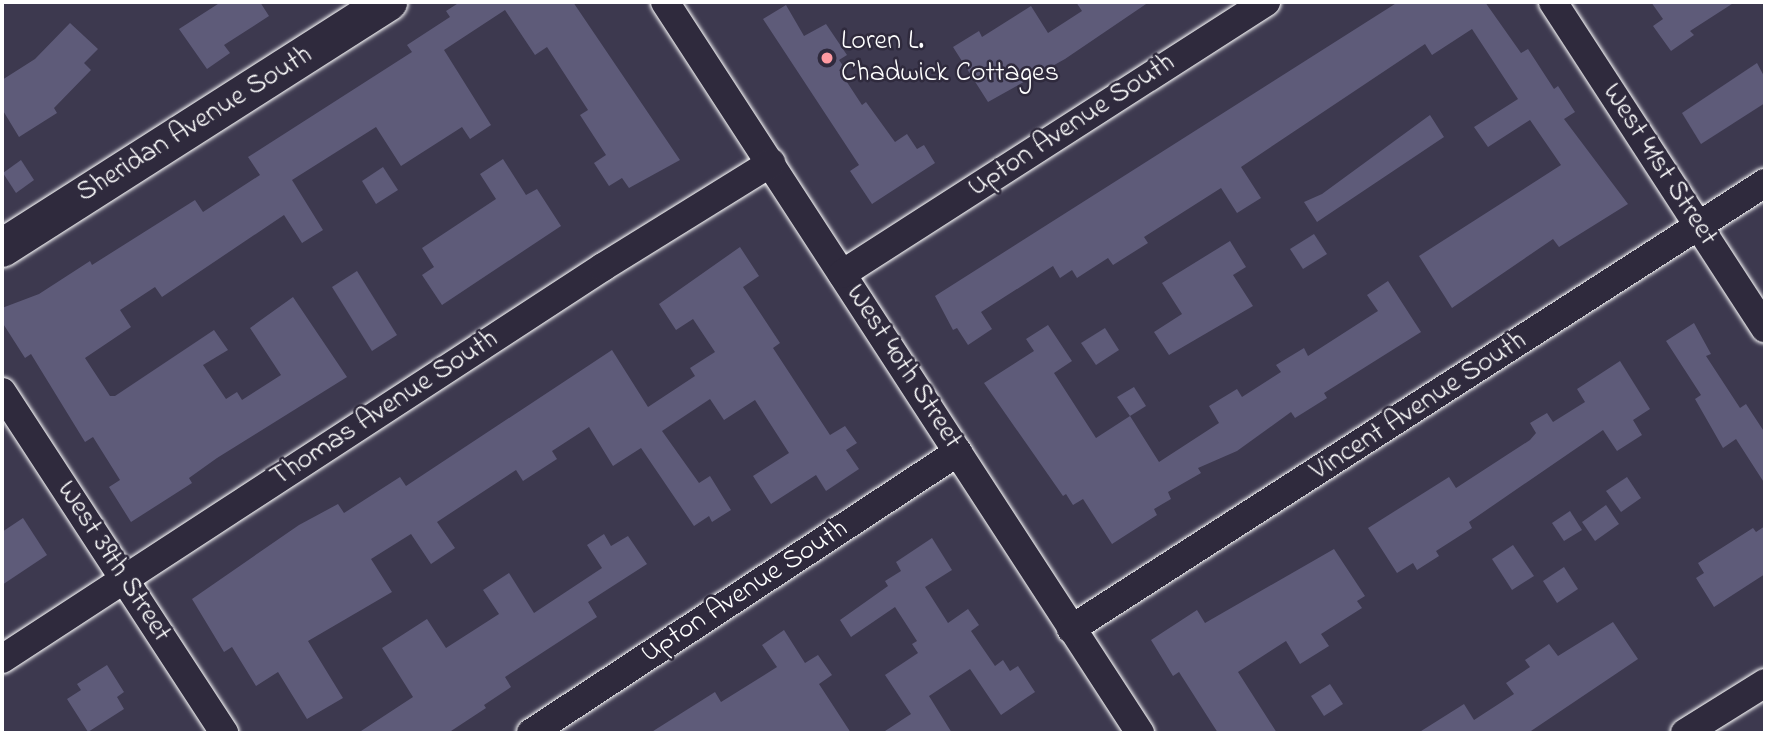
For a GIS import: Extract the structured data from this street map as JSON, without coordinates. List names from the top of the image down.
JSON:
{
  "streets": {
    "street": [
      "Sheridan Avenue South",
      "Upton Avenue South",
      "West 41st Street",
      "West 40th Street",
      "Vincent Avenue South",
      "Thomas Avenue South",
      "West 39th Street"
    ]
  },
  "crossings": [
    ["Upton Avenue South", "West 40th Street"],
    ["West 41st Street", "Vincent Avenue South"],
    ["West 40th Street", "Vincent Avenue South"],
    ["West 40th Street", "Thomas Avenue South"],
    ["Thomas Avenue South", "West 39th Street"]
  ],
  "places": ["Loren L. Chadwick Cottages"]
}
